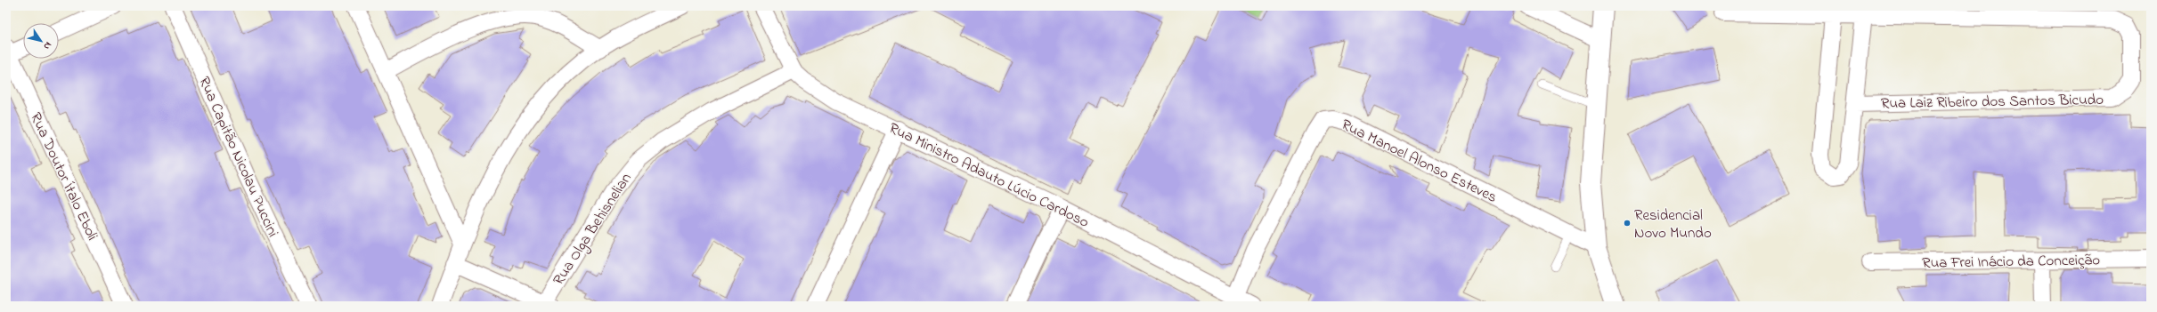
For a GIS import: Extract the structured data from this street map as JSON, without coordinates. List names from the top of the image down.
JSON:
{
  "streets": {
    "street": [
      "Rua Laiz Ribeiro dos Santos Bicudo",
      "Rua Capitão Nicolau Puccini",
      "Rua Manoel Alonso Esteves",
      "Rua Ministro Adauto Lúcio Cardoso",
      "Rua Doutor Ítalo Eboli",
      "Rua Olga Behisnelian",
      "Rua Frei Inácio da Conceição"
    ]
  },
  "crossings": [
    ["Rua Manoel Alonso Esteves", "Rua Ministro Adauto Lúcio Cardoso"],
    ["Rua Ministro Adauto Lúcio Cardoso", "Rua Olga Behisnelian"]
  ],
  "places": ["Residencial Novo Mundo"],
  "north": "bottom right"
}
